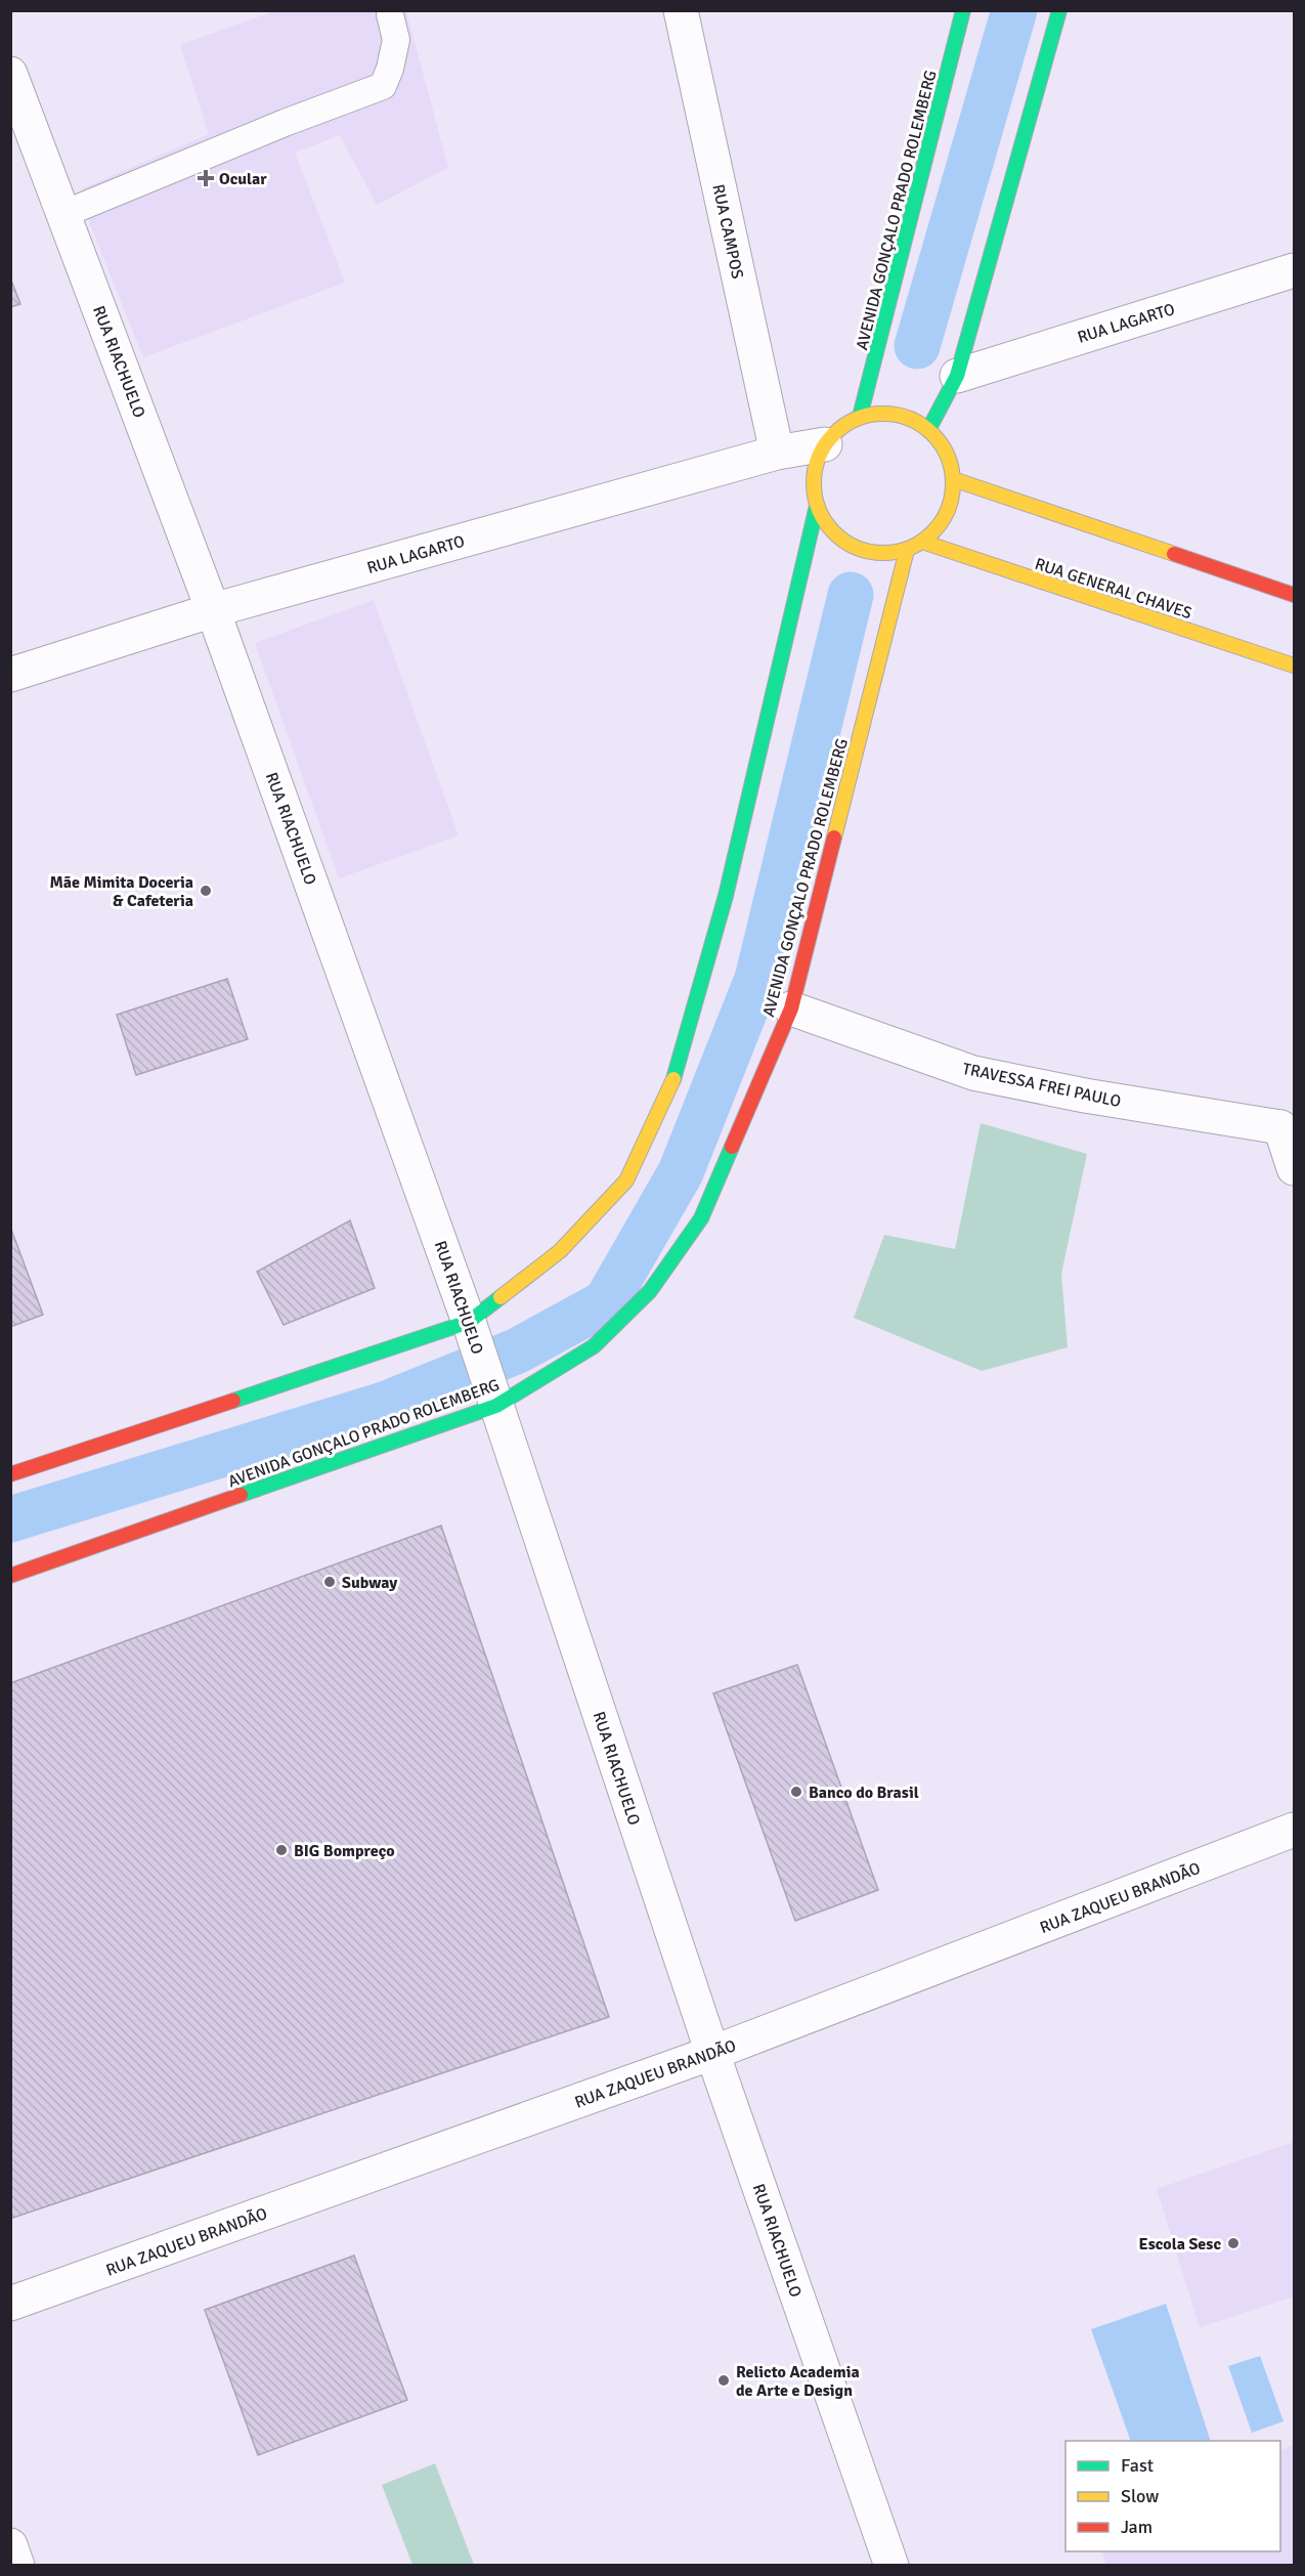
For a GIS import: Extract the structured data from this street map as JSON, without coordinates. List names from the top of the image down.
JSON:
{
  "streets": {
    "street": [
      "AVENIDA GONÇALO PRADO ROLEMBERG",
      "RUA CAMPOS",
      "RUA LAGARTO",
      "RUA RIACHUELO",
      "RUA GENERAL CHAVES",
      "TRAVESSA FREI PAULO",
      "RUA ZAQUEU BRANDÃO"
    ]
  },
  "crossings": [
    ["AVENIDA GONÇALO PRADO ROLEMBERG", "RUA LAGARTO"],
    ["AVENIDA GONÇALO PRADO ROLEMBERG", "RUA RIACHUELO"],
    ["AVENIDA GONÇALO PRADO ROLEMBERG", "RUA GENERAL CHAVES"],
    ["AVENIDA GONÇALO PRADO ROLEMBERG", "TRAVESSA FREI PAULO"],
    ["RUA CAMPOS", "RUA LAGARTO"],
    ["RUA LAGARTO", "RUA RIACHUELO"],
    ["RUA LAGARTO", "RUA GENERAL CHAVES"],
    ["RUA RIACHUELO", "RUA ZAQUEU BRANDÃO"]
  ],
  "places": {
    "health": ["Ocular"],
    "other": [
      "Mãe Mimita Doceria & Cafeteria",
      "Subway",
      "Banco do Brasil",
      "BIG Bompreço",
      "Escola Sesc",
      "Relicto Academia de Arte e Design"
    ]
  },
  "legend": ["Fast", "Slow", "Jam"]
}
